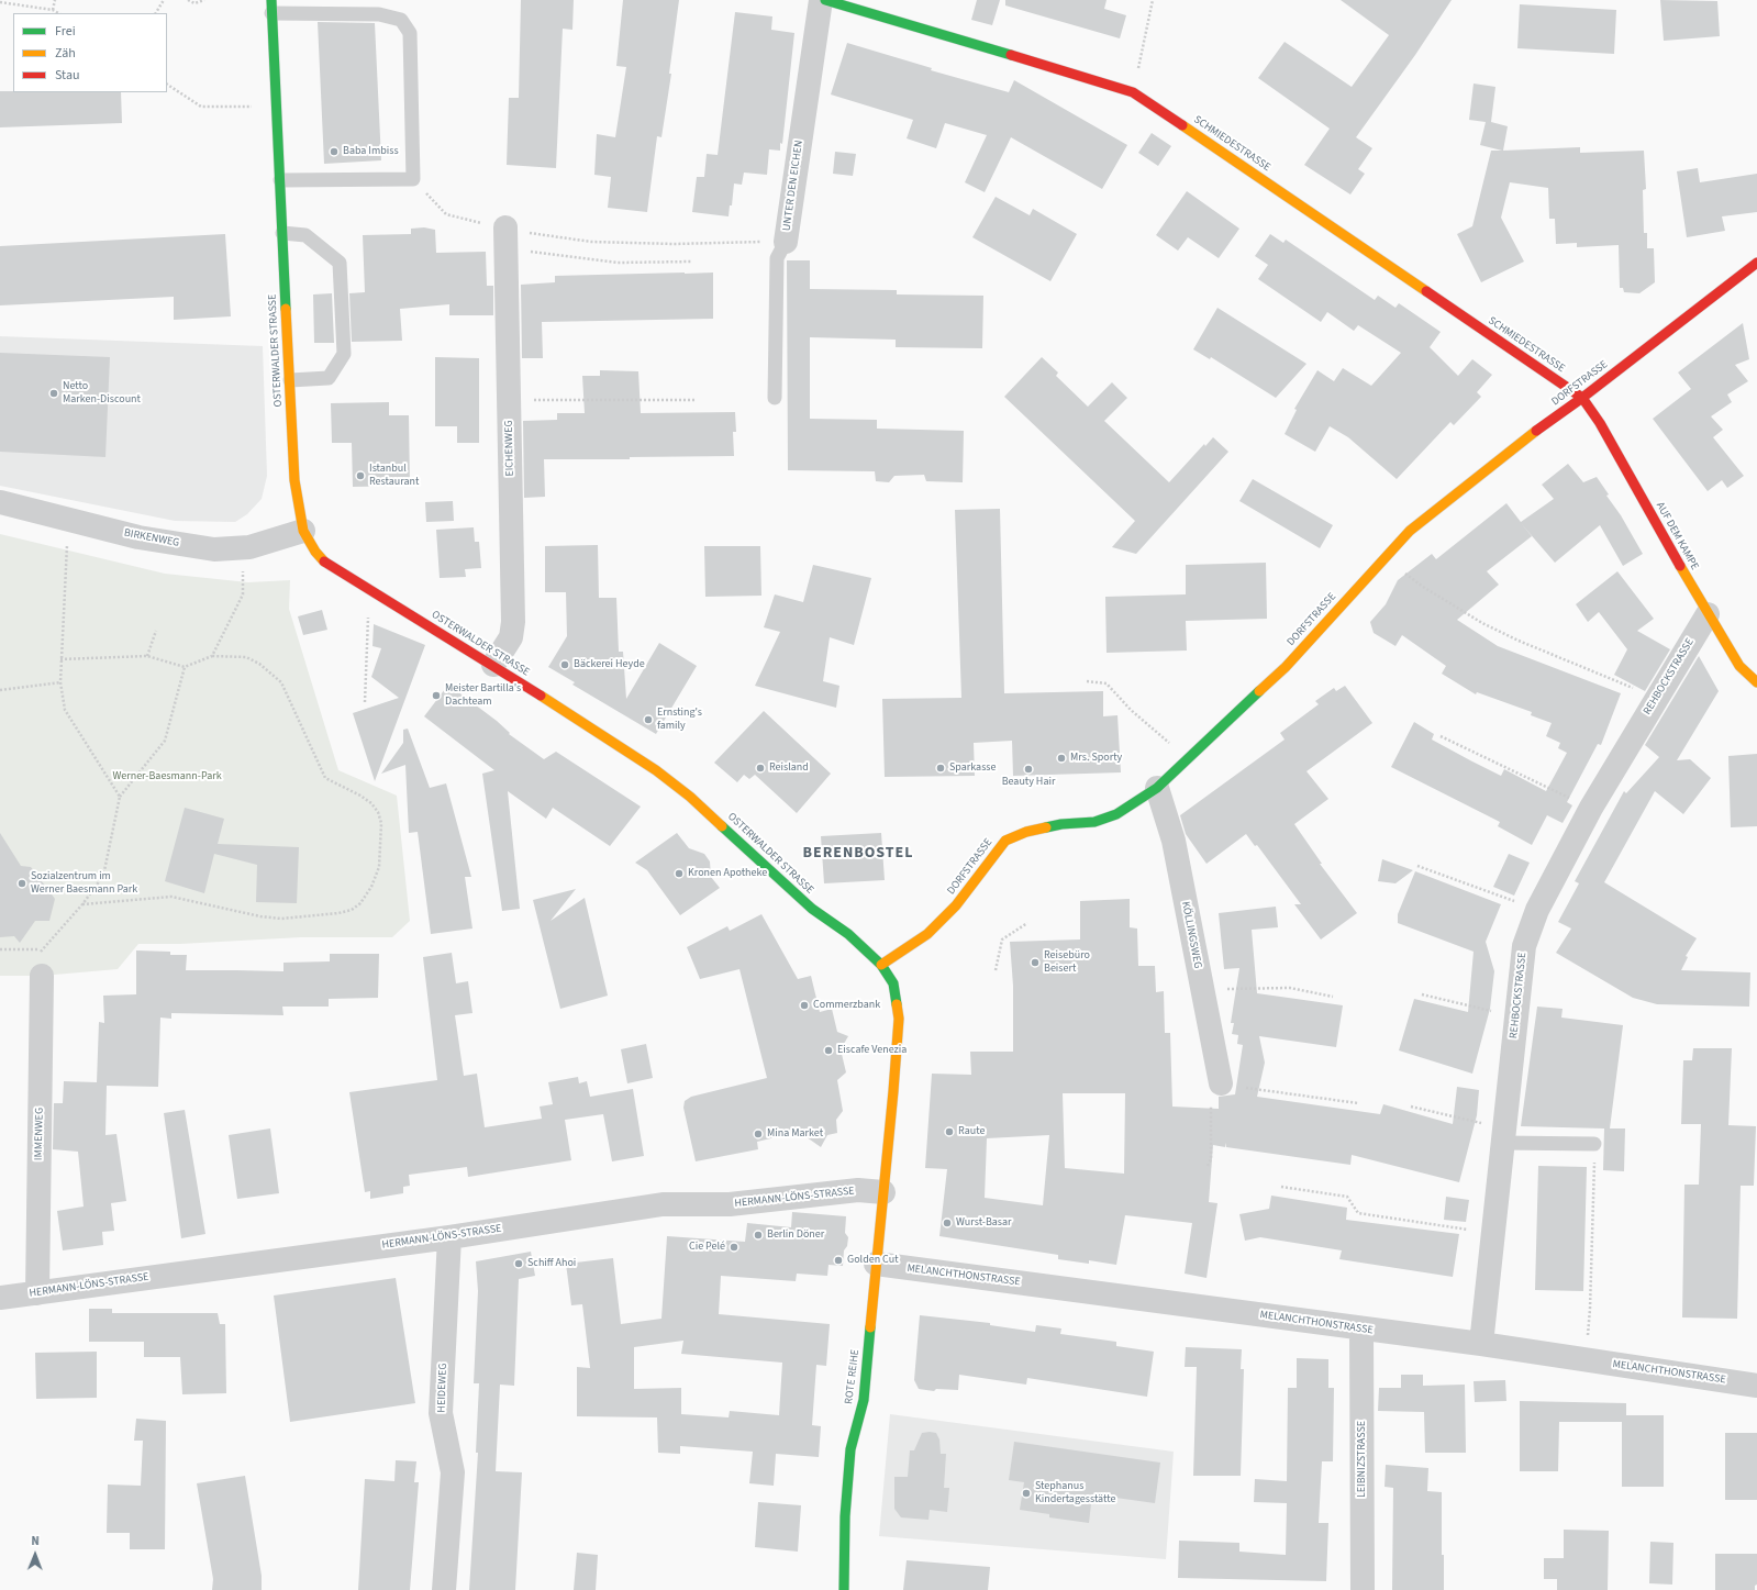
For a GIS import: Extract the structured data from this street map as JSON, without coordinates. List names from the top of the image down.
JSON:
{
  "streets": {
    "street": [
      "SCHMIEDESTRASSE",
      "UNTER DEN EICHEN",
      "OSTERWALDER STRASSE",
      "DORFSTRASSE",
      "EICHENWEG",
      "AUF DEM KAMPE",
      "BIRKENWEG",
      "REHBOCKSTRASSE",
      "KÖLLINGSWEG",
      "IMMENWEG",
      "HERMANN-LÖNS-STRASSE",
      "MELANCHTHONSTRASSE",
      "ROTE REIHE",
      "HEIDEWEG",
      "LEIBNIZSTRASSE"
    ]
  },
  "crossings": [
    ["SCHMIEDESTRASSE", "DORFSTRASSE"],
    ["SCHMIEDESTRASSE", "AUF DEM KAMPE"],
    ["OSTERWALDER STRASSE", "DORFSTRASSE"],
    ["OSTERWALDER STRASSE", "EICHENWEG"],
    ["OSTERWALDER STRASSE", "BIRKENWEG"],
    ["OSTERWALDER STRASSE", "HERMANN-LÖNS-STRASSE"],
    ["OSTERWALDER STRASSE", "ROTE REIHE"],
    ["DORFSTRASSE", "AUF DEM KAMPE"],
    ["DORFSTRASSE", "KÖLLINGSWEG"],
    ["AUF DEM KAMPE", "REHBOCKSTRASSE"],
    ["REHBOCKSTRASSE", "MELANCHTHONSTRASSE"],
    ["IMMENWEG", "HERMANN-LÖNS-STRASSE"],
    ["HERMANN-LÖNS-STRASSE", "ROTE REIHE"],
    ["HERMANN-LÖNS-STRASSE", "HEIDEWEG"],
    ["MELANCHTHONSTRASSE", "ROTE REIHE"],
    ["MELANCHTHONSTRASSE", "LEIBNIZSTRASSE"]
  ],
  "districts": ["BERENBOSTEL"],
  "parks": ["Werner-Baesmann-Park"],
  "places": [
    "Baba Imbiss",
    "Netto Marken-Discount",
    "Istanbul Restaurant",
    "Bäckerei Heyde",
    "Meister Bartilla's Dachteam",
    "Ernsting's family",
    "Mrs. Sporty",
    "Reisland",
    "Sparkasse",
    "Beauty Hair",
    "Kronen Apotheke",
    "Sozialzentrum im Werner Baesmann Park",
    "Reisebüro Beisert",
    "Commerzbank",
    "Eiscafe Venezia",
    "Raute",
    "Mina Market",
    "Wurst-Basar",
    "Berlin Döner",
    "Cie Pelé",
    "Golden Cut",
    "Schiff Ahoi",
    "Stephanus Kindertagesstätte"
  ],
  "legend": ["Frei", "Zäh", "Stau"],
  "north": "top"
}
